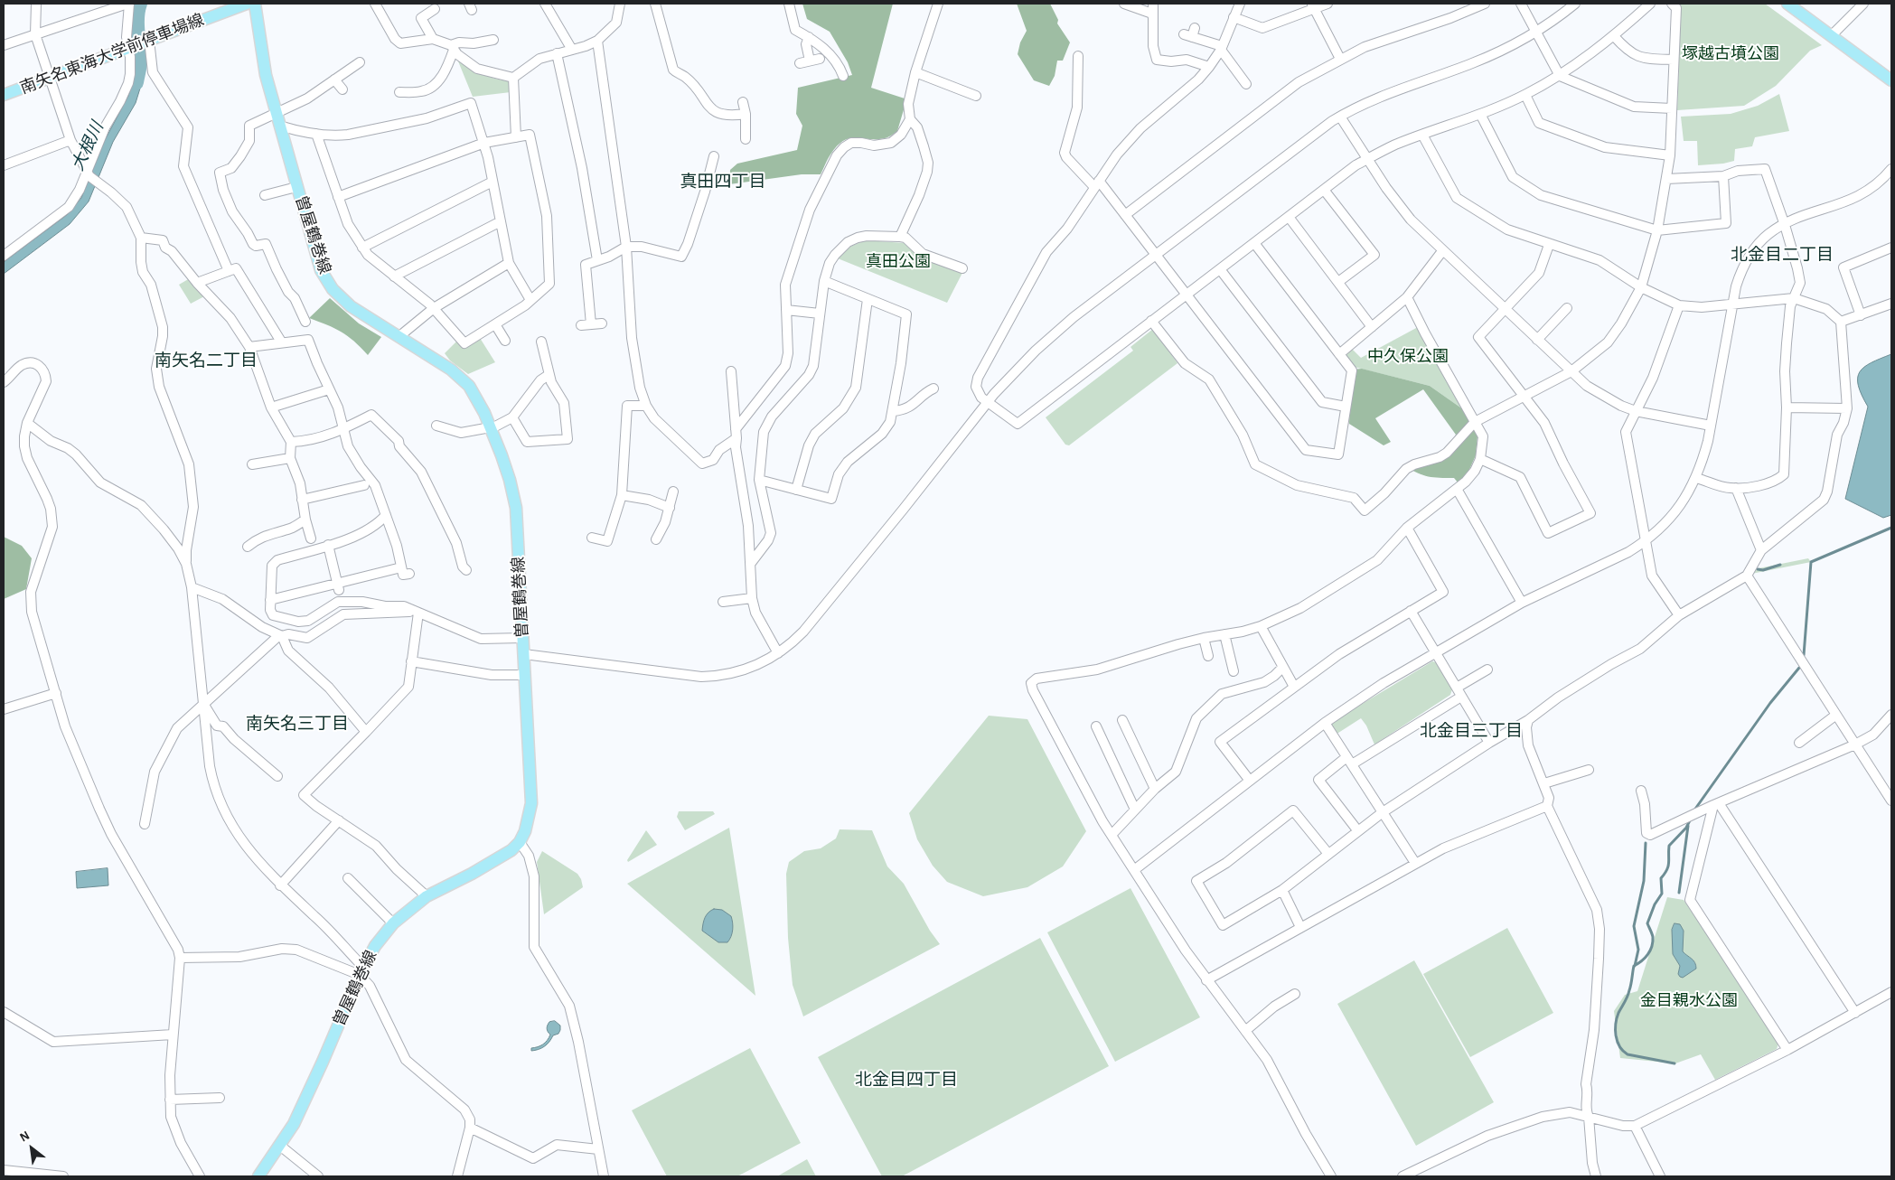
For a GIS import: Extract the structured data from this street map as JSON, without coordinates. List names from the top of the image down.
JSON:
{
  "streets": {
    "main road": ["南矢名東海大学前停車場線", "曽屋鶴巻線"]
  },
  "districts": [
    "真田四丁目",
    "北金目二丁目",
    "南矢名二丁目",
    "南矢名三丁目",
    "北金目三丁目",
    "北金目四丁目"
  ],
  "water": ["大根川"],
  "parks": [
    "塚越古墳公園",
    "真田公園",
    "中久保公園",
    "金目親水公園"
  ],
  "north": "top left"
}
